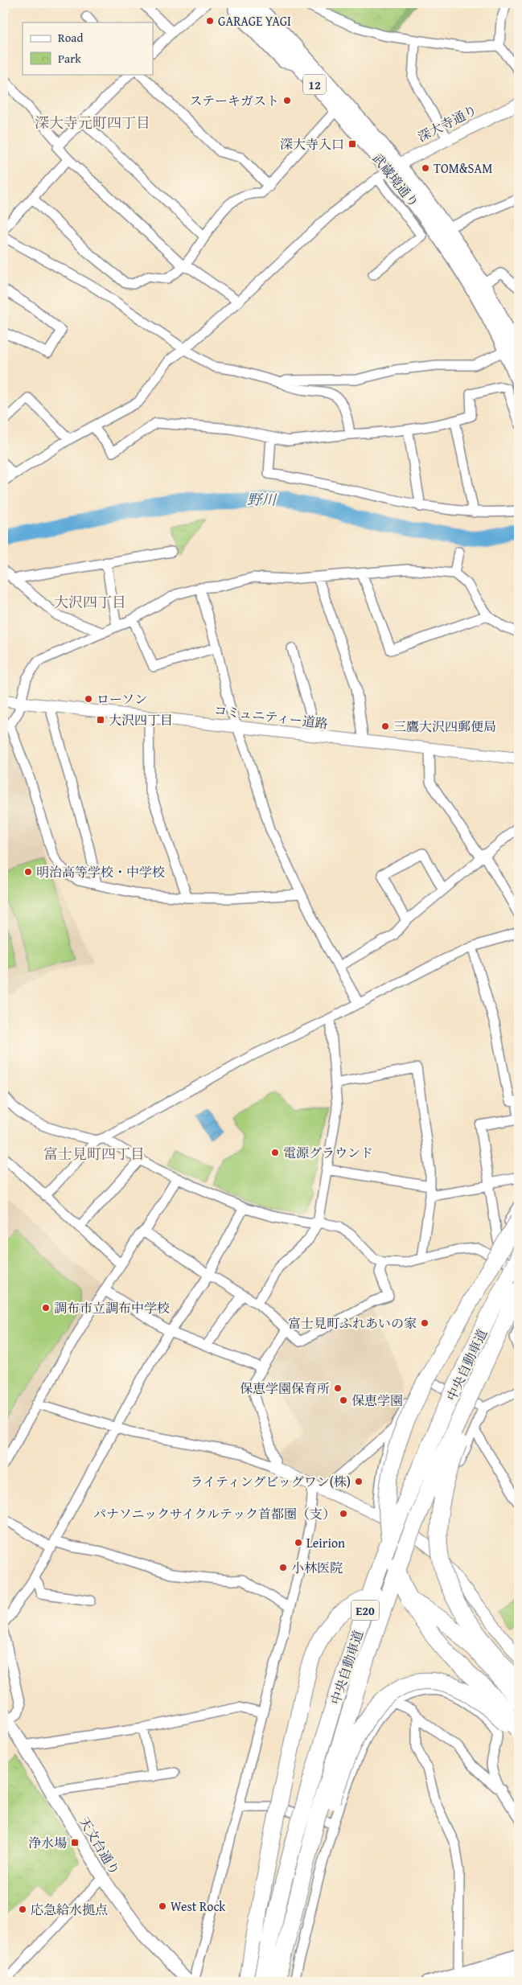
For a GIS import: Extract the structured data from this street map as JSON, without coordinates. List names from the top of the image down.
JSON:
{
  "streets": {
    "highway": ["中央自動車道", "E20"],
    "main road": ["12", "武蔵境通り", "天文台通り"],
    "street": ["深大寺通り", "コミュニティー道路"]
  },
  "crossings": [
    ["深大寺通り", "武蔵境通り"]
  ],
  "districts": ["深大寺元町四丁目", "大沢四丁目", "富士見町四丁目"],
  "water": ["野川"],
  "places": {
    "other": [
      "GARAGE YAGI",
      "ステーキガスト",
      "TOM&SAM",
      "ローソン",
      "三鷹大沢四郵便局",
      "明治高等学校・中学校",
      "電源グラウンド",
      "調布市立調布中学校",
      "富士見町ふれあいの家",
      "保恵学園保育所",
      "保恵学園",
      "ライティングビッグワン(株)",
      "パナソニックサイクルテック首都圏（支）",
      "Leirion",
      "小林医院",
      "West Rock",
      "応急給水拠点"
    ],
    "transit": ["深大寺入口", "大沢四丁目", "浄水場"]
  },
  "legend": ["Road", "Park"]
}
